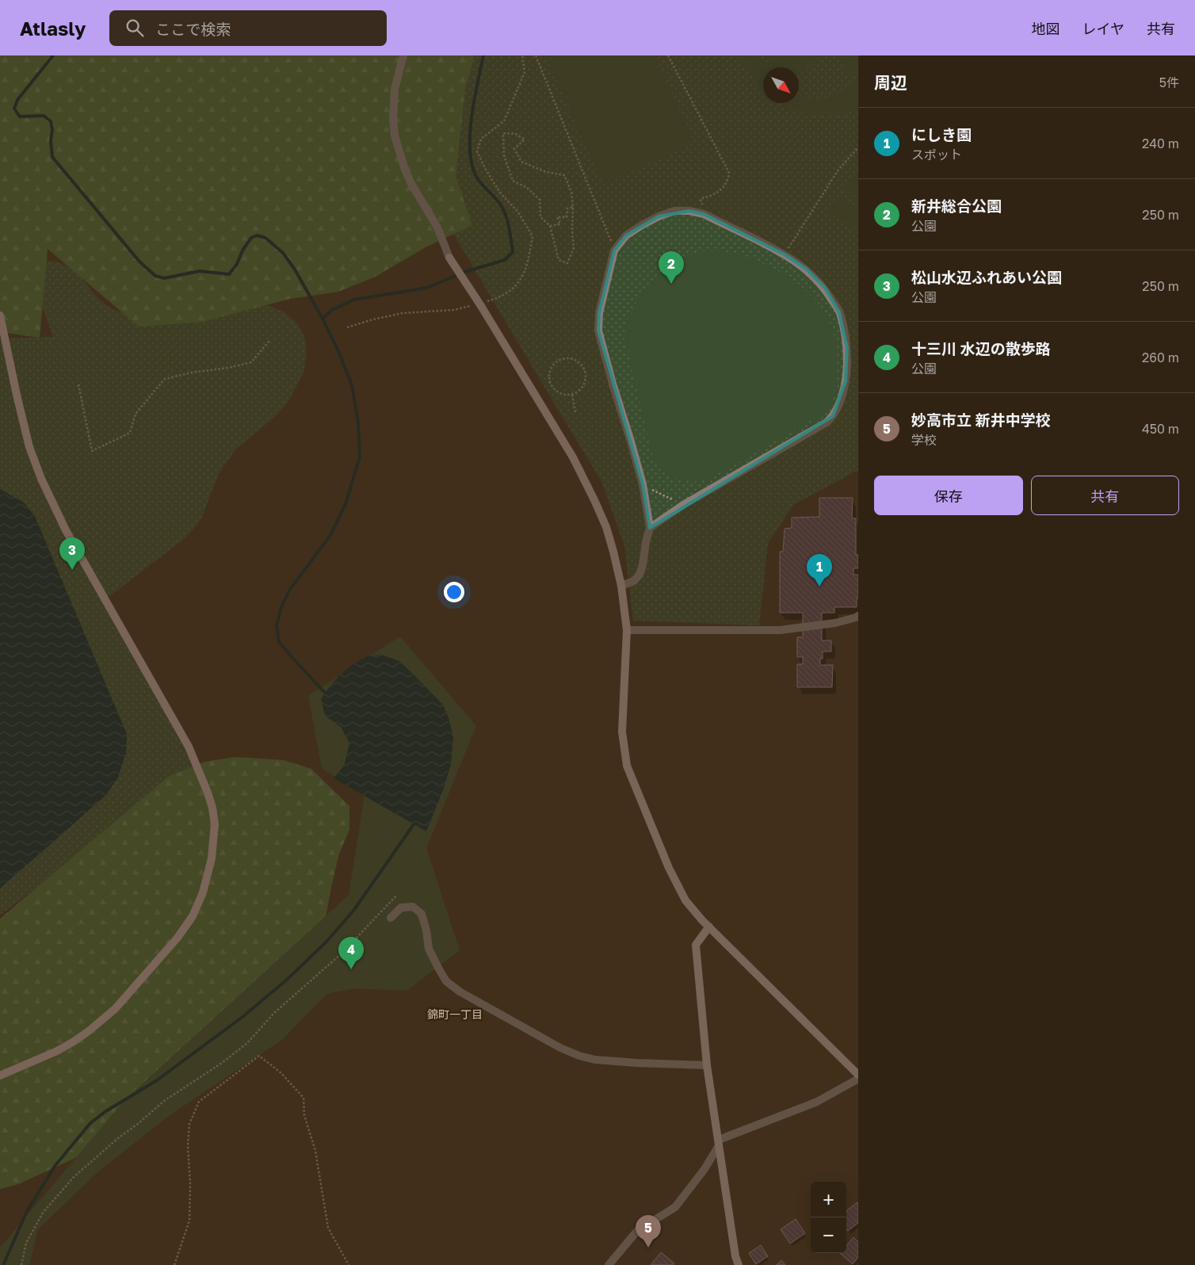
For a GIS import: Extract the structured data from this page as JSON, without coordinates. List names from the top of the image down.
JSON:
{
  "districts": ["錦町一丁目"],
  "north": "bottom right",
  "page": {
    "header": "Atlasly",
    "search": "ここで検索",
    "nav": ["地図", "レイヤ", "共有"],
    "heading": ["周辺", "5件"],
    "list": [
      {
        "mark": "1",
        "name": "にしき園",
        "note": "スポット",
        "value": "240 m"
      },
      {
        "mark": "2",
        "name": "新井総合公園",
        "note": "公園",
        "value": "250 m"
      },
      {
        "mark": "3",
        "name": "松山水辺ふれあい公園",
        "note": "公園",
        "value": "250 m"
      },
      {
        "mark": "4",
        "name": "十三川 水辺の散歩路",
        "note": "公園",
        "value": "260 m"
      },
      {
        "mark": "5",
        "name": "妙高市立 新井中学校",
        "note": "学校",
        "value": "450 m"
      }
    ],
    "pins": [
      "2",
      "3",
      "1",
      "4",
      "5"
    ],
    "buttons": ["保存", "共有"],
    "map_buttons": ["+", "−"]
  }
}
